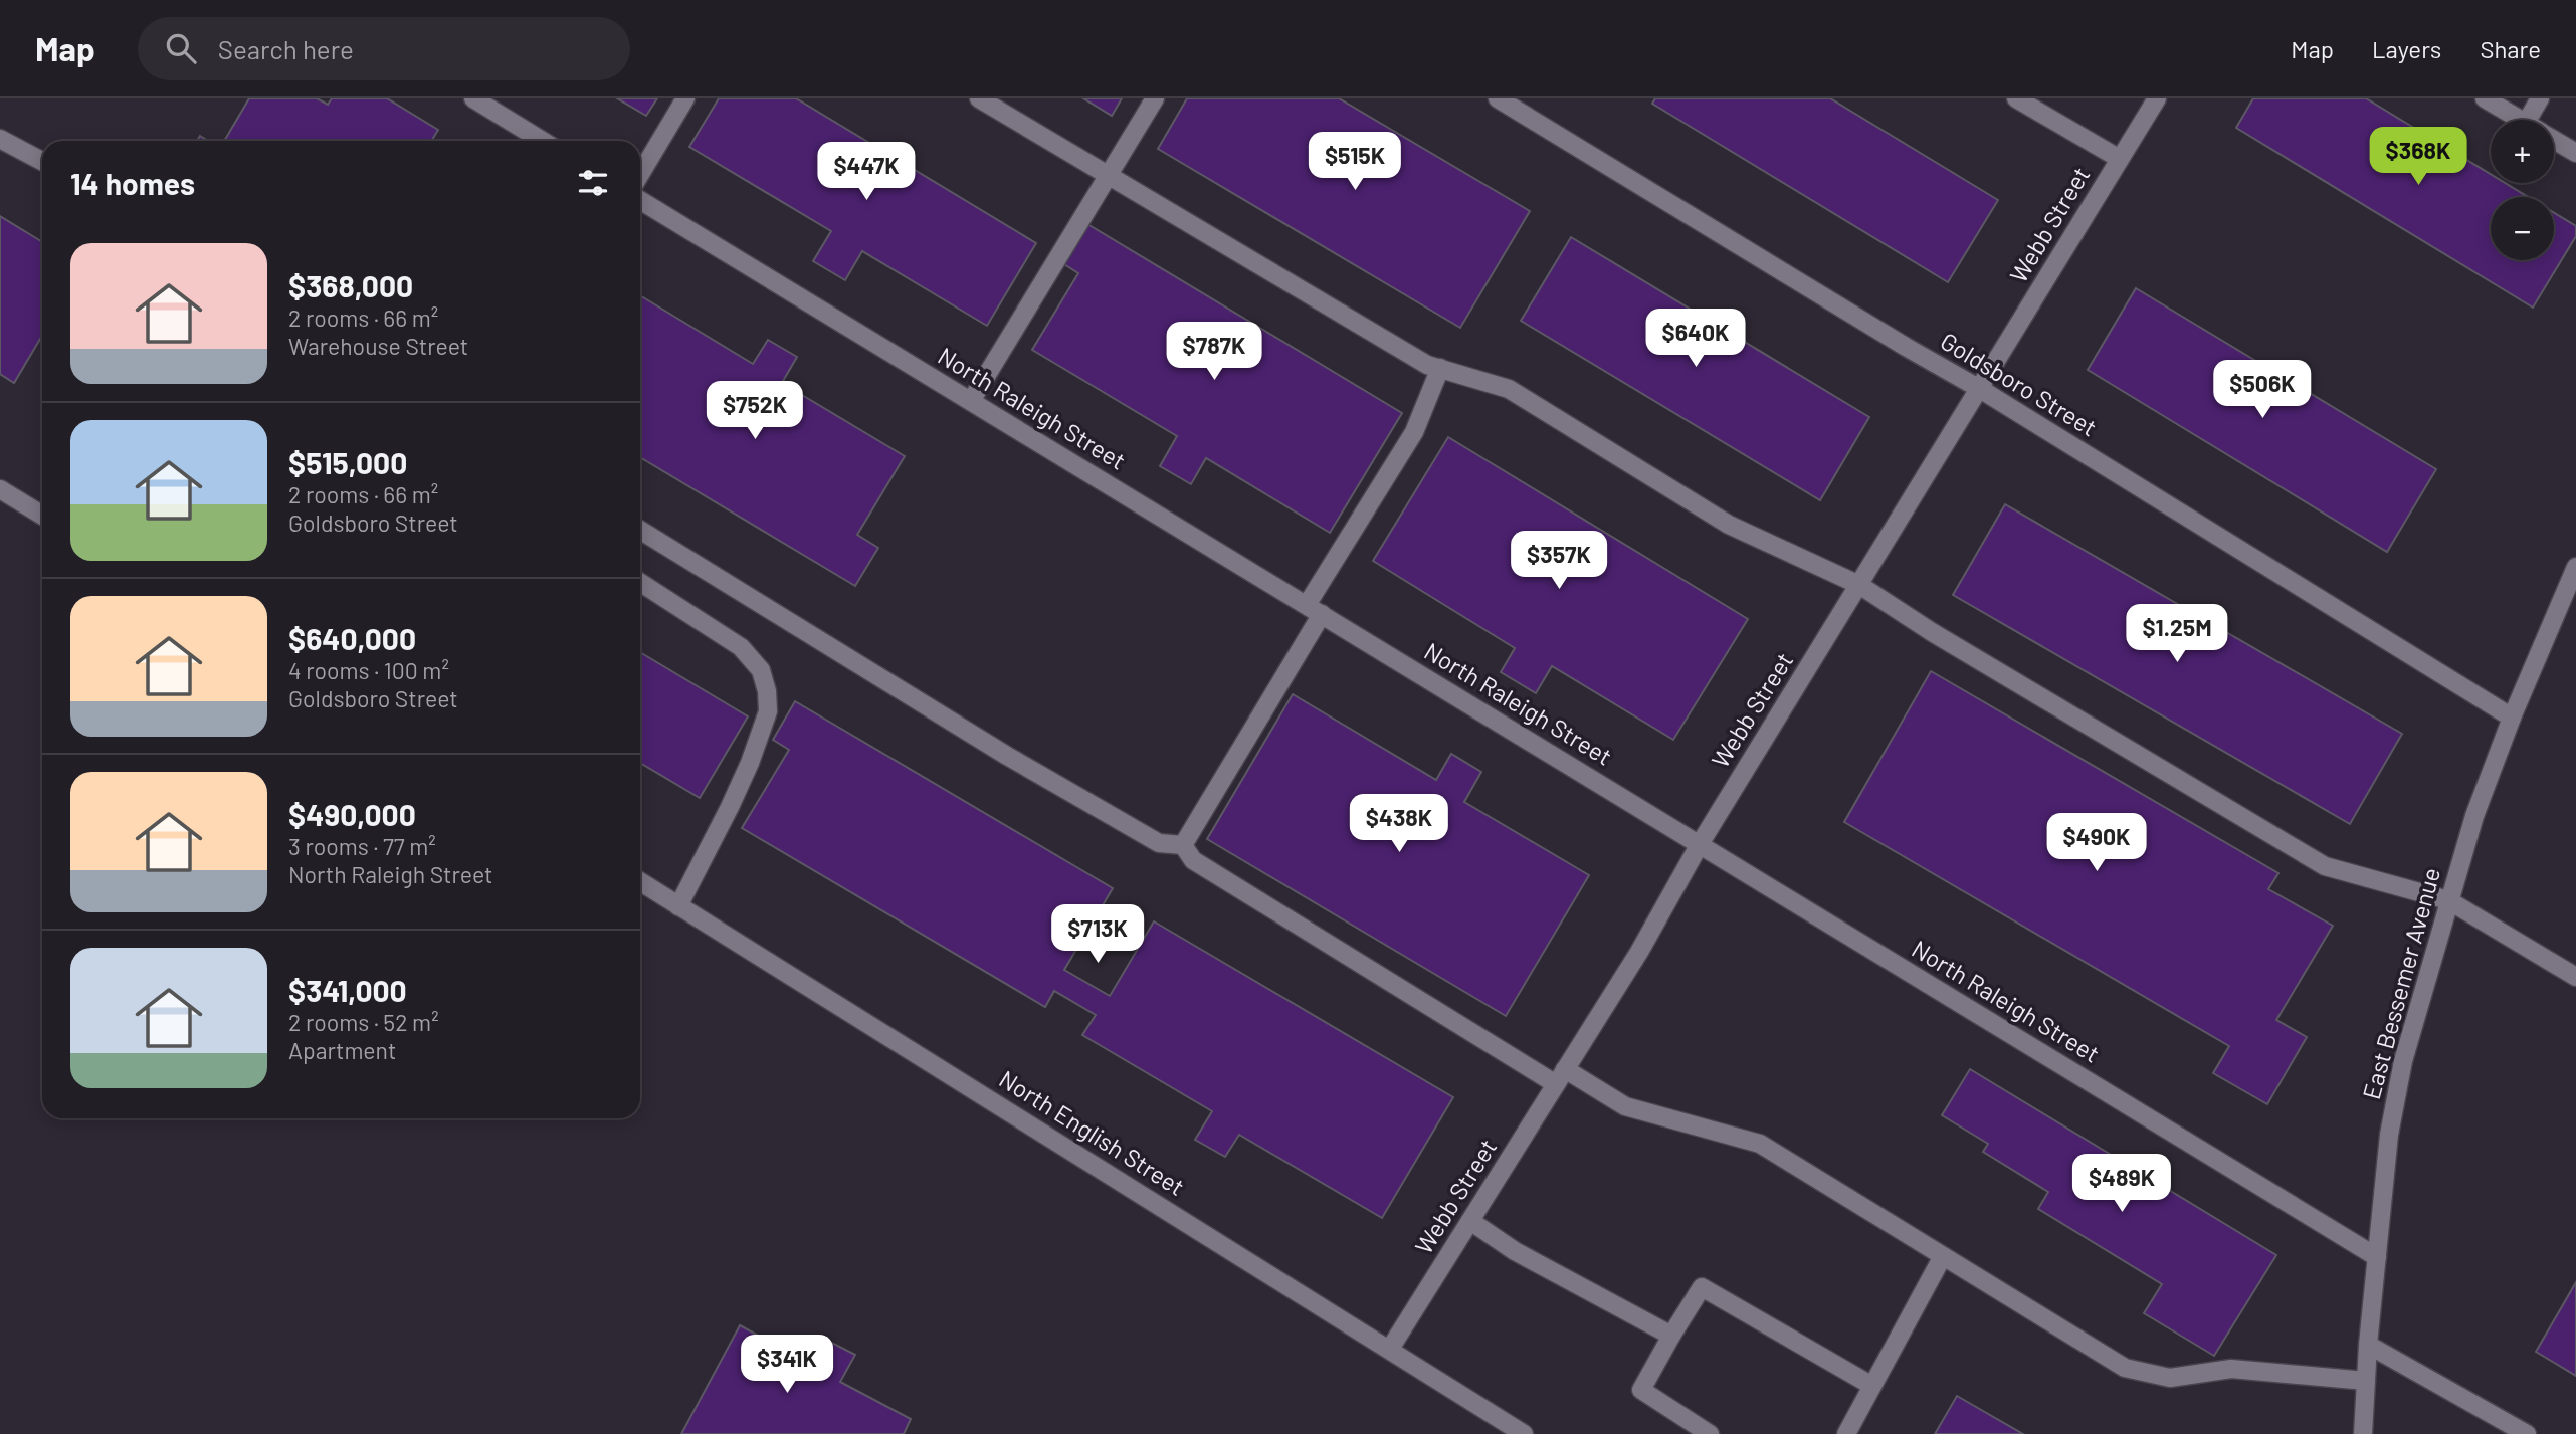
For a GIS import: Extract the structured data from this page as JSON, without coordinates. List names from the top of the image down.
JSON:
{
  "streets": {
    "street": [
      "Webb Street",
      "Goldsboro Street",
      "North Raleigh Street",
      "East Bessemer Avenue",
      "North English Street"
    ]
  },
  "crossings": [
    ["Webb Street", "Goldsboro Street"],
    ["Webb Street", "North Raleigh Street"],
    ["Webb Street", "North English Street"],
    ["Goldsboro Street", "East Bessemer Avenue"],
    ["North Raleigh Street", "East Bessemer Avenue"]
  ],
  "page": {
    "header": "Map",
    "search": "Search here",
    "nav": ["Map", "Layers", "Share"],
    "map_buttons": ["+", "−"],
    "price": [
      "$368K",
      "$515K",
      "$447K",
      "$640K",
      "$787K",
      "$506K",
      "$752K",
      "$357K",
      "$1.25M",
      "$438K",
      "$490K",
      "$713K",
      "$489K",
      "$341K"
    ],
    "heading": "14 homes",
    "list": [
      {
        "name": "$368,000",
        "note": "2 rooms · 66 m² · Warehouse Street"
      },
      {
        "name": "$515,000",
        "note": "2 rooms · 66 m² · Goldsboro Street"
      },
      {
        "name": "$640,000",
        "note": "4 rooms · 100 m² · Goldsboro Street"
      },
      {
        "name": "$490,000",
        "note": "3 rooms · 77 m² · North Raleigh Street"
      },
      {
        "name": "$341,000",
        "note": "2 rooms · 52 m² · Apartment"
      }
    ]
  }
}
